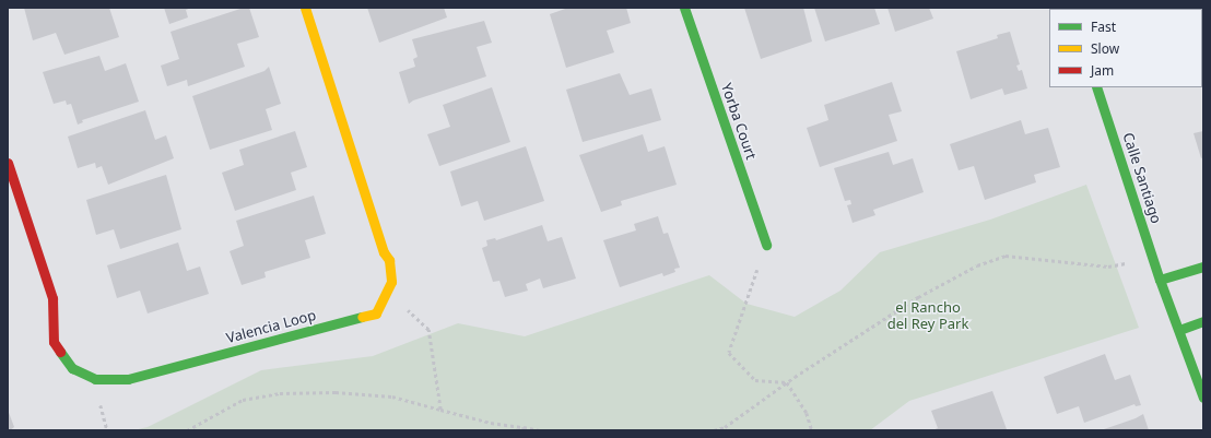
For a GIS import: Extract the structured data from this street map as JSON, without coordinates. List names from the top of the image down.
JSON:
{
  "streets": {
    "street": ["Yorba Court", "Calle Santiago", "Valencia Loop"]
  },
  "parks": ["el Rancho del Rey Park"],
  "legend": ["Fast", "Slow", "Jam"]
}
